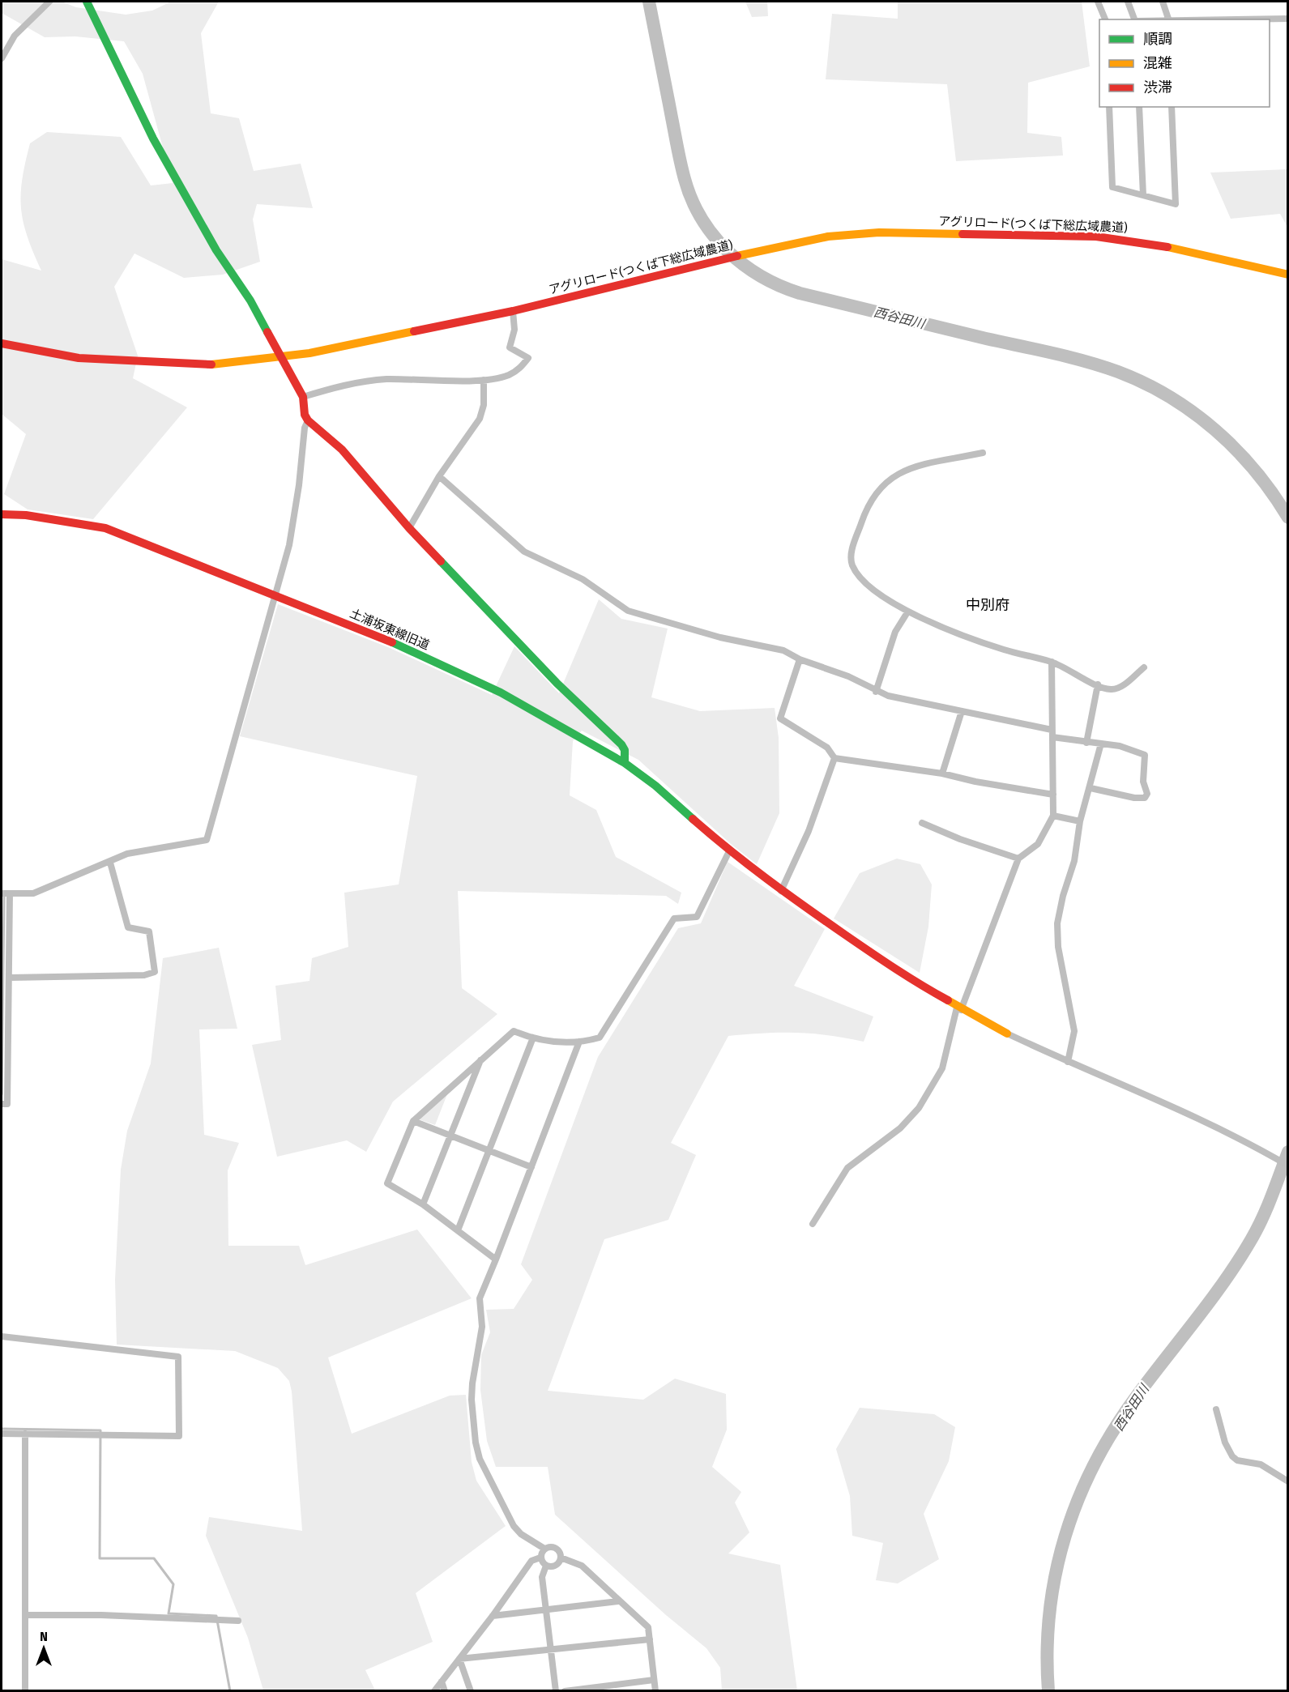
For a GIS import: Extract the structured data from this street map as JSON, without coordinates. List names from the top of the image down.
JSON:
{
  "streets": {
    "street": ["アグリロード(つくば下総広域農道)", "土浦坂東線旧道"]
  },
  "districts": ["中別府"],
  "water": ["西谷田川"],
  "legend": ["順調", "混雑", "渋滞"],
  "north": "top"
}
